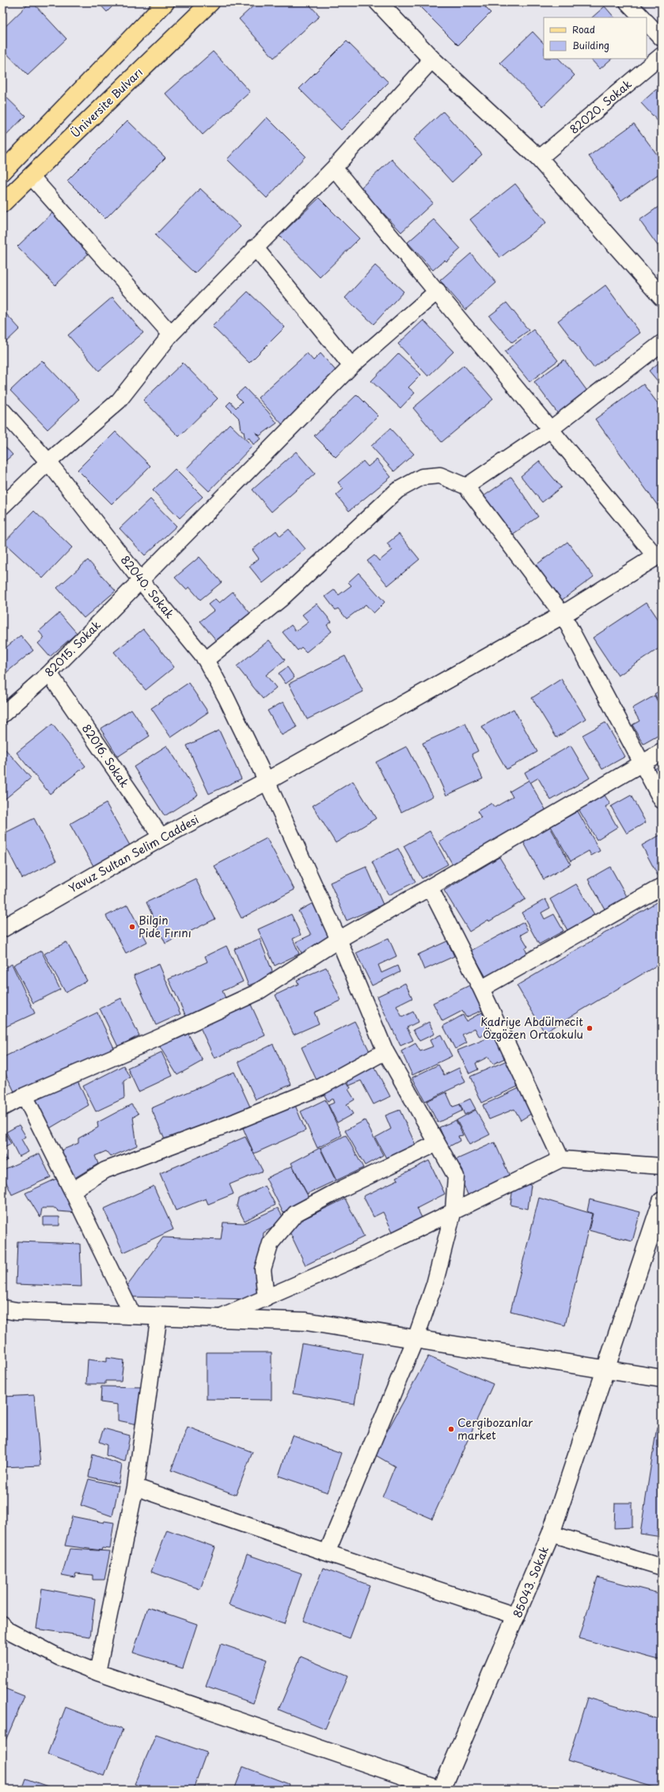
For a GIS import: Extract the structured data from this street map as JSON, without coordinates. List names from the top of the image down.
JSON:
{
  "streets": {
    "main road": ["Üniversite Bulvarı"],
    "street": [
      "82020. Sokak",
      "82040. Sokak",
      "82015. Sokak",
      "82016. Sokak",
      "Yavuz Sultan Selim Caddesi",
      "85043. Sokak"
    ]
  },
  "crossings": [
    ["82040. Sokak", "82015. Sokak"],
    ["82040. Sokak", "Yavuz Sultan Selim Caddesi"],
    ["82015. Sokak", "82016. Sokak"],
    ["82016. Sokak", "Yavuz Sultan Selim Caddesi"]
  ],
  "places": ["Bilgin Pide Fırını", "Kadriye Abdülmecit Özgözen Ortaokulu", "Cergibozanlar market"],
  "legend": ["Road", "Building"]
}
